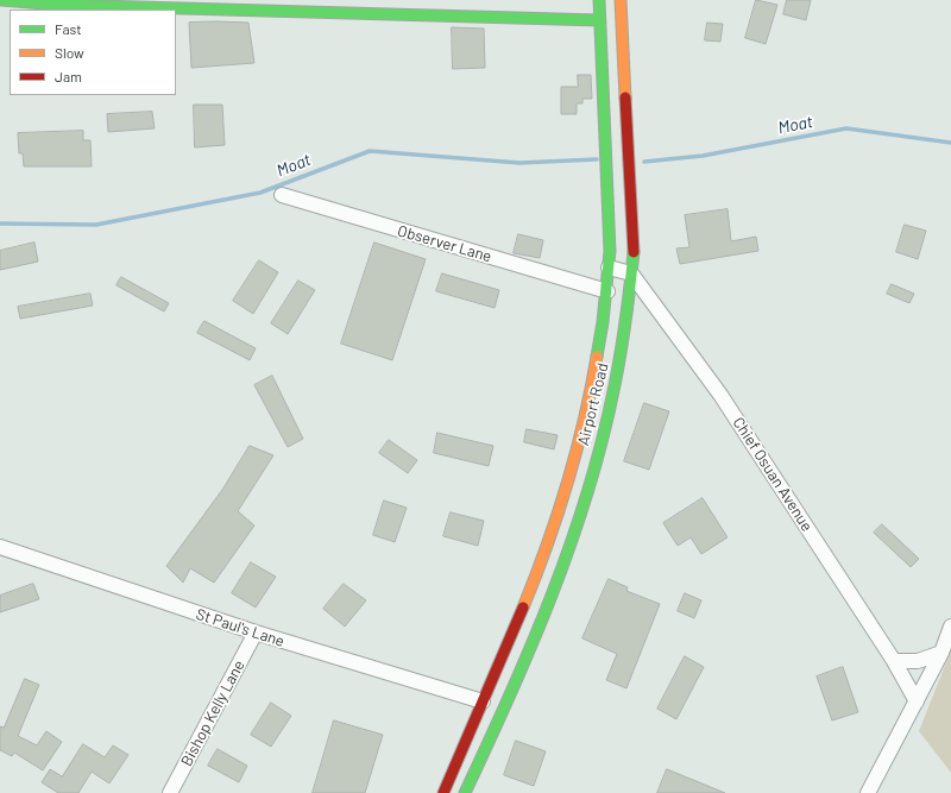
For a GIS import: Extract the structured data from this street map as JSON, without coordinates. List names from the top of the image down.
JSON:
{
  "streets": {
    "main road": ["Airport Road"],
    "street": [
      "Observer Lane",
      "Chief Osuan Avenue",
      "St Paul's Lane",
      "Bishop Kelly Lane"
    ]
  },
  "crossings": [
    ["Observer Lane", "Airport Road"],
    ["Airport Road", "Chief Osuan Avenue"],
    ["Airport Road", "St Paul's Lane"],
    ["St Paul's Lane", "Bishop Kelly Lane"]
  ],
  "water": ["Moat"],
  "legend": ["Fast", "Slow", "Jam"]
}
